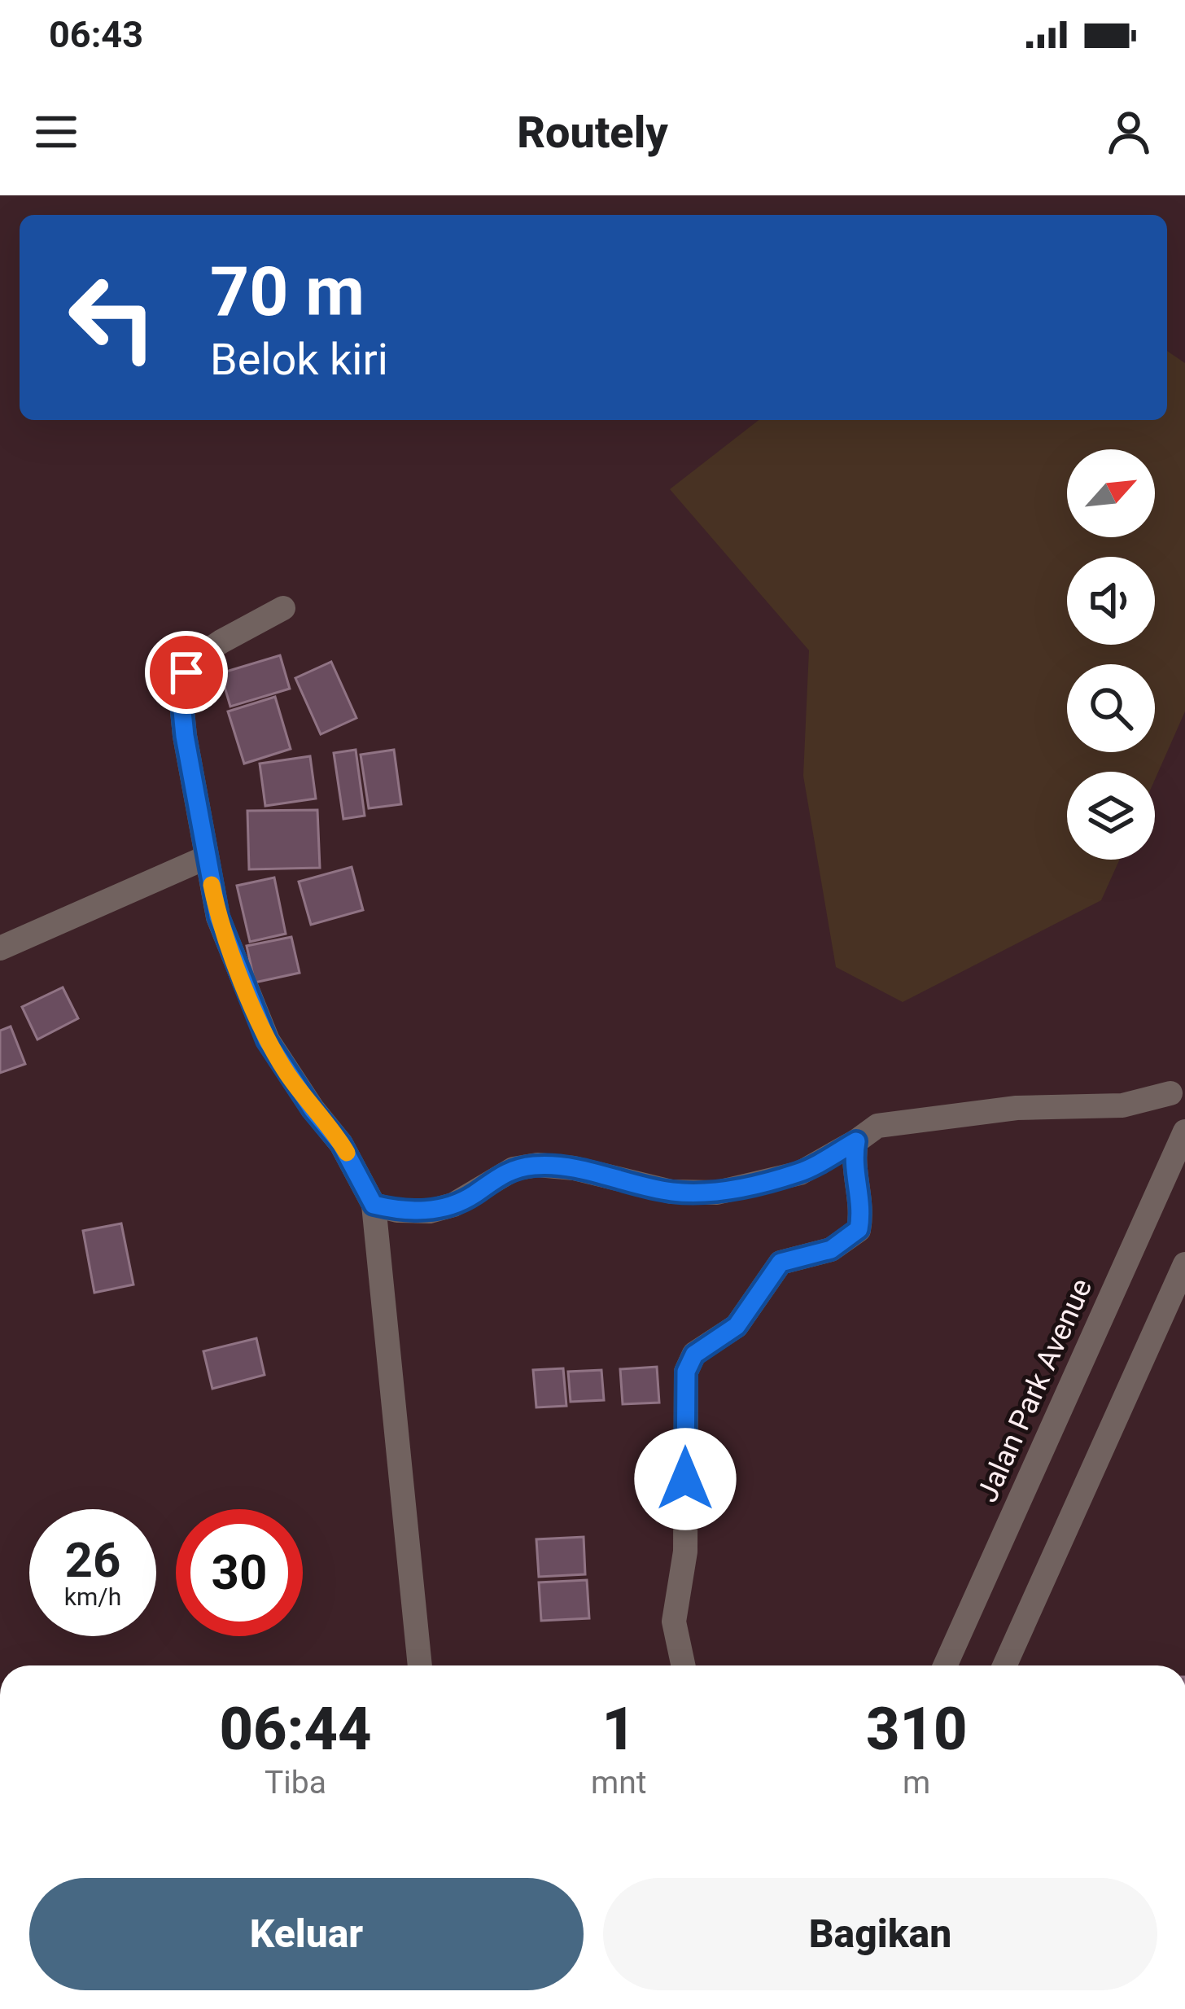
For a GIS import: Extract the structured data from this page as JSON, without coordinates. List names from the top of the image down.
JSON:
{
  "streets": {
    "street": ["Jalan Park Avenue"]
  },
  "north": "top right",
  "page": {
    "status": "06:43",
    "header": "Routely",
    "turn": ["70 m", "Belok kiri"],
    "speed": "26 km/h",
    "limit": "30",
    "eta": [
      "06:44",
      "Tiba",
      "1",
      "mnt",
      "310",
      "m"
    ],
    "buttons": ["Keluar", "Bagikan"]
  }
}
